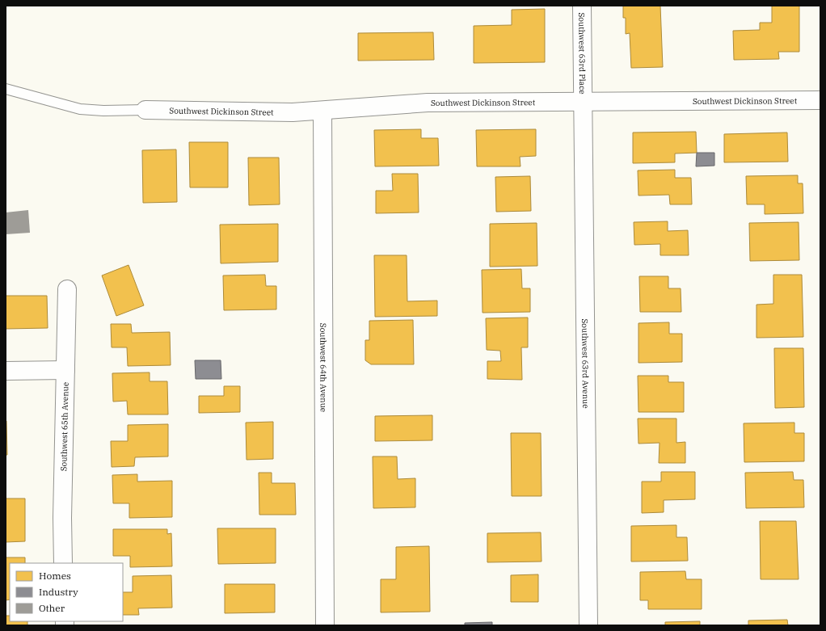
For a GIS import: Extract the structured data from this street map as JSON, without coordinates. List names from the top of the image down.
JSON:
{
  "streets": {
    "street": [
      "Southwest 63rd Place",
      "Southwest Dickinson Street",
      "Southwest 63rd Avenue",
      "Southwest 64th Avenue",
      "Southwest 65th Avenue"
    ]
  },
  "crossings": [
    ["Southwest 63rd Place", "Southwest Dickinson Street"],
    ["Southwest 63rd Place", "Southwest 63rd Avenue"],
    ["Southwest Dickinson Street", "Southwest 63rd Avenue"],
    ["Southwest Dickinson Street", "Southwest 64th Avenue"]
  ],
  "legend": ["Homes", "Industry", "Other"]
}
